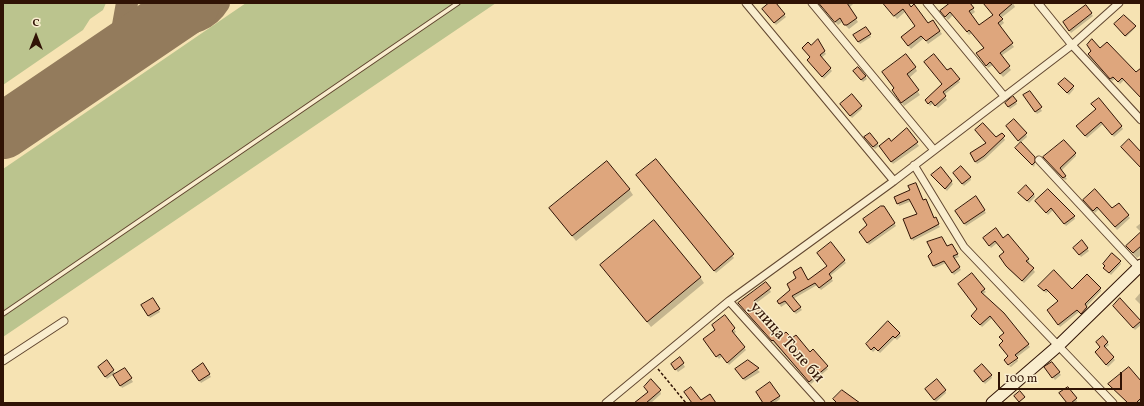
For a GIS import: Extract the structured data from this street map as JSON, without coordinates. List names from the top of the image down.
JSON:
{
  "streets": {
    "street": ["улица Толе би"]
  },
  "scale_bar": "100 m",
  "north": "top"
}
